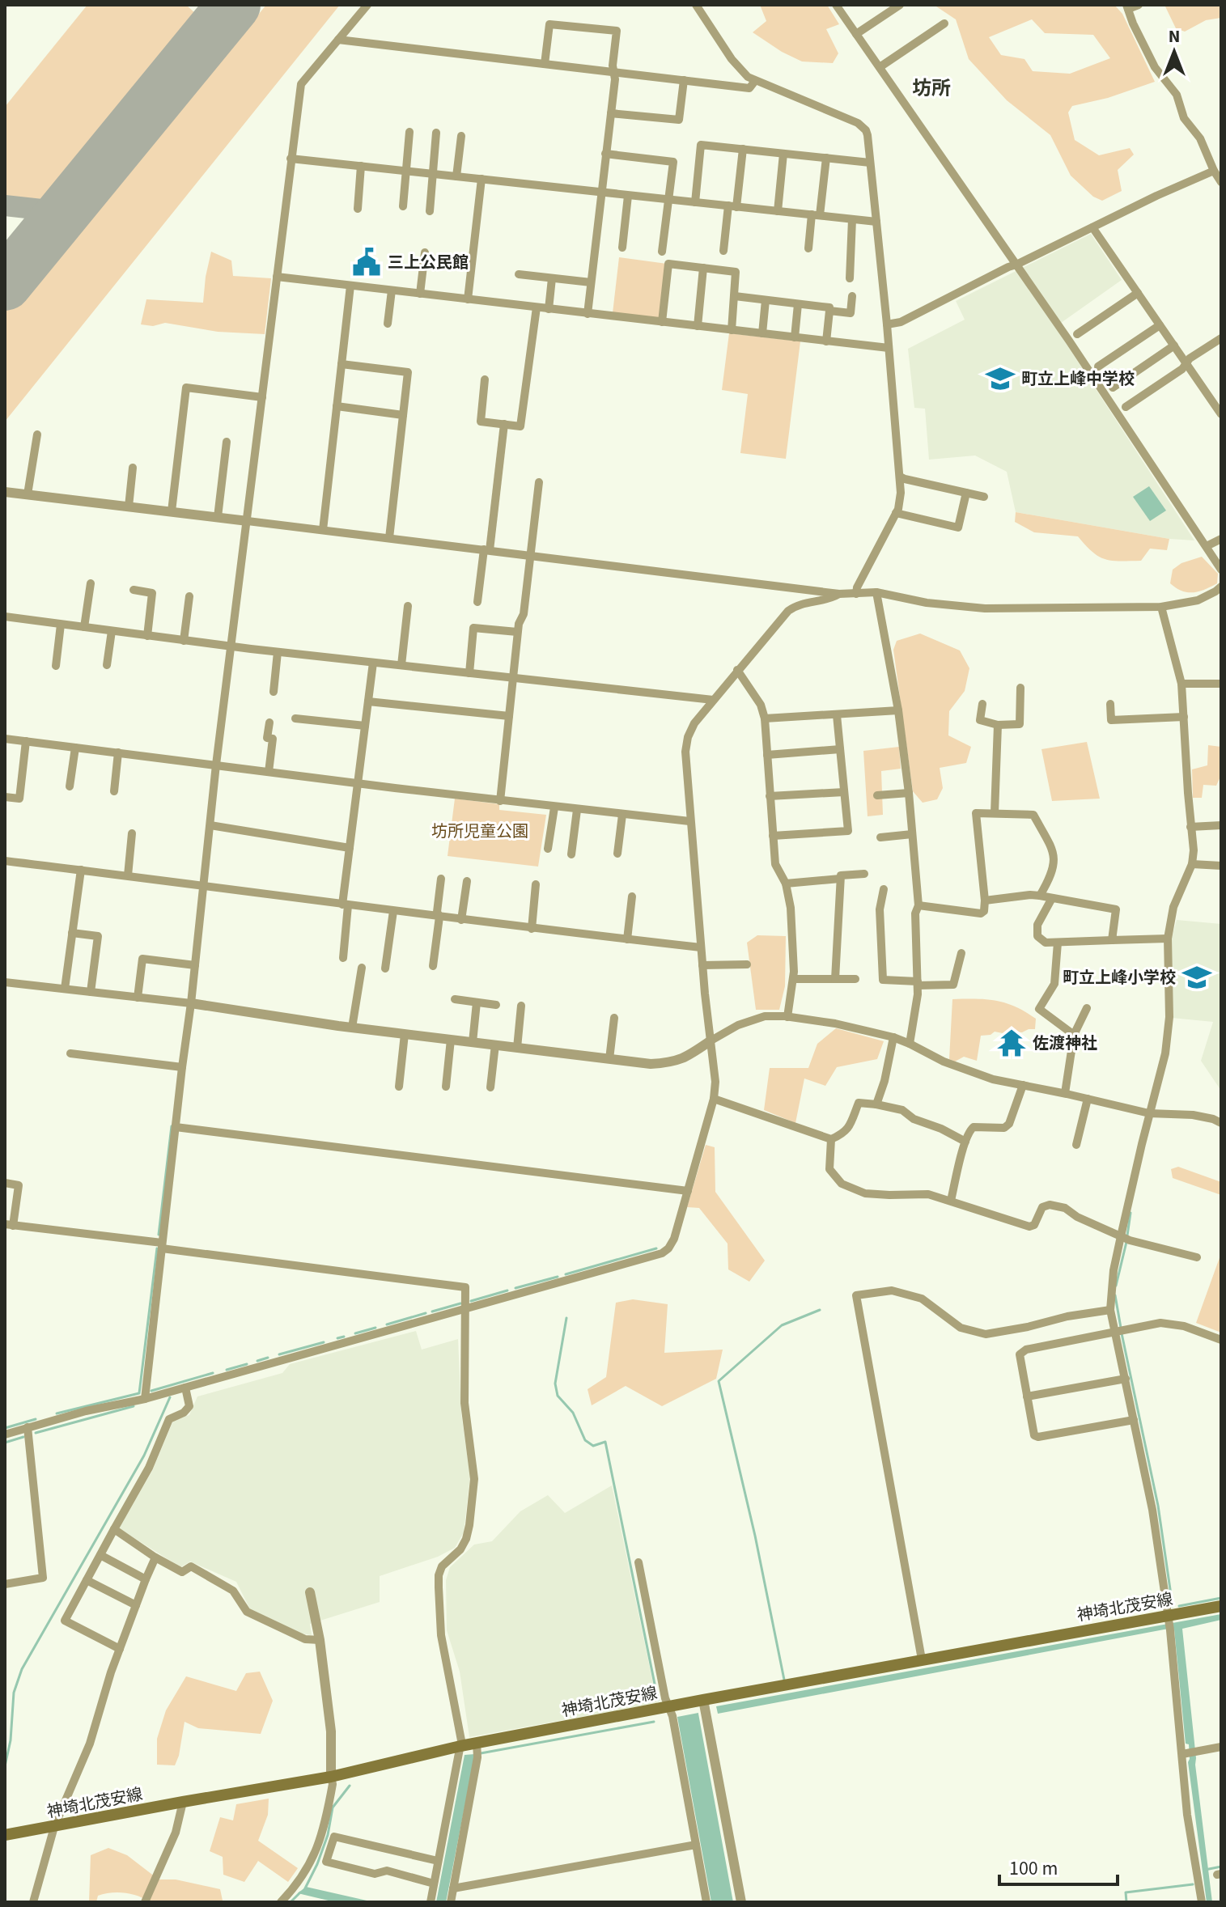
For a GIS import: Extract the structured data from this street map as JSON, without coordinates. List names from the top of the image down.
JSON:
{
  "streets": {
    "main road": ["神埼北茂安線"]
  },
  "districts": ["坊所"],
  "parks": ["坊所児童公園"],
  "places": {
    "public building": ["三上公民館"],
    "school or university": ["町立上峰中学校", "町立上峰小学校"],
    "temple": ["佐渡神社"]
  },
  "scale_bar": "100 m",
  "north": "top"
}
